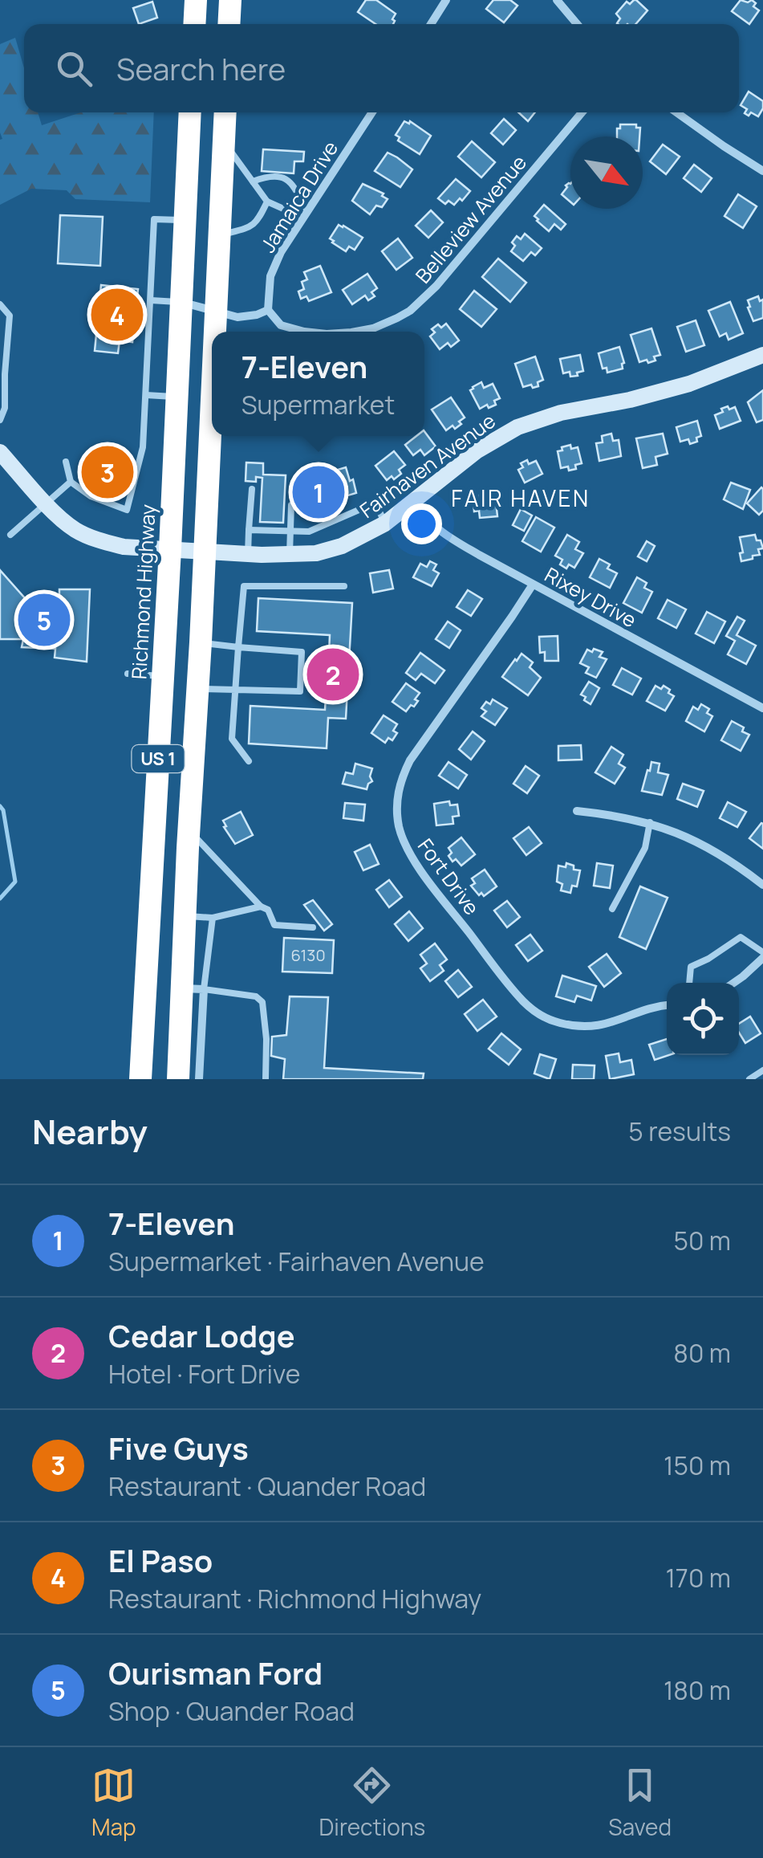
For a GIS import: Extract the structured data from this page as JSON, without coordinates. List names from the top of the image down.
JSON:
{
  "streets": {
    "highway": ["Richmond Highway", "US 1"],
    "street": [
      "Jamaica Drive",
      "Belleview Avenue",
      "Fairhaven Avenue",
      "Rixey Drive",
      "Fort Drive"
    ]
  },
  "crossings": [
    ["Jamaica Drive", "Belleview Avenue"],
    ["Fairhaven Avenue", "Richmond Highway"],
    ["Fairhaven Avenue", "Rixey Drive"],
    ["Fairhaven Avenue", "US 1"],
    ["Rixey Drive", "Fort Drive"]
  ],
  "districts": ["FAIR HAVEN"],
  "house_numbers": ["6130"],
  "north": "bottom right",
  "page": {
    "search": "Search here",
    "pins": [
      "4",
      "3",
      "1",
      "5",
      "2"
    ],
    "popup": ["7-Eleven", "Supermarket"],
    "heading": ["Nearby", "5 results"],
    "list": [
      {
        "mark": "1",
        "name": "7-Eleven",
        "note": "Supermarket · Fairhaven Avenue",
        "value": "50 m"
      },
      {
        "mark": "2",
        "name": "Cedar Lodge",
        "note": "Hotel · Fort Drive",
        "value": "80 m"
      },
      {
        "mark": "3",
        "name": "Five Guys",
        "note": "Restaurant · Quander Road",
        "value": "150 m"
      },
      {
        "mark": "4",
        "name": "El Paso",
        "note": "Restaurant · Richmond Highway",
        "value": "170 m"
      },
      {
        "mark": "5",
        "name": "Ourisman Ford",
        "note": "Shop · Quander Road",
        "value": "180 m"
      }
    ],
    "nav": ["Map", "Directions", "Saved"]
  }
}
